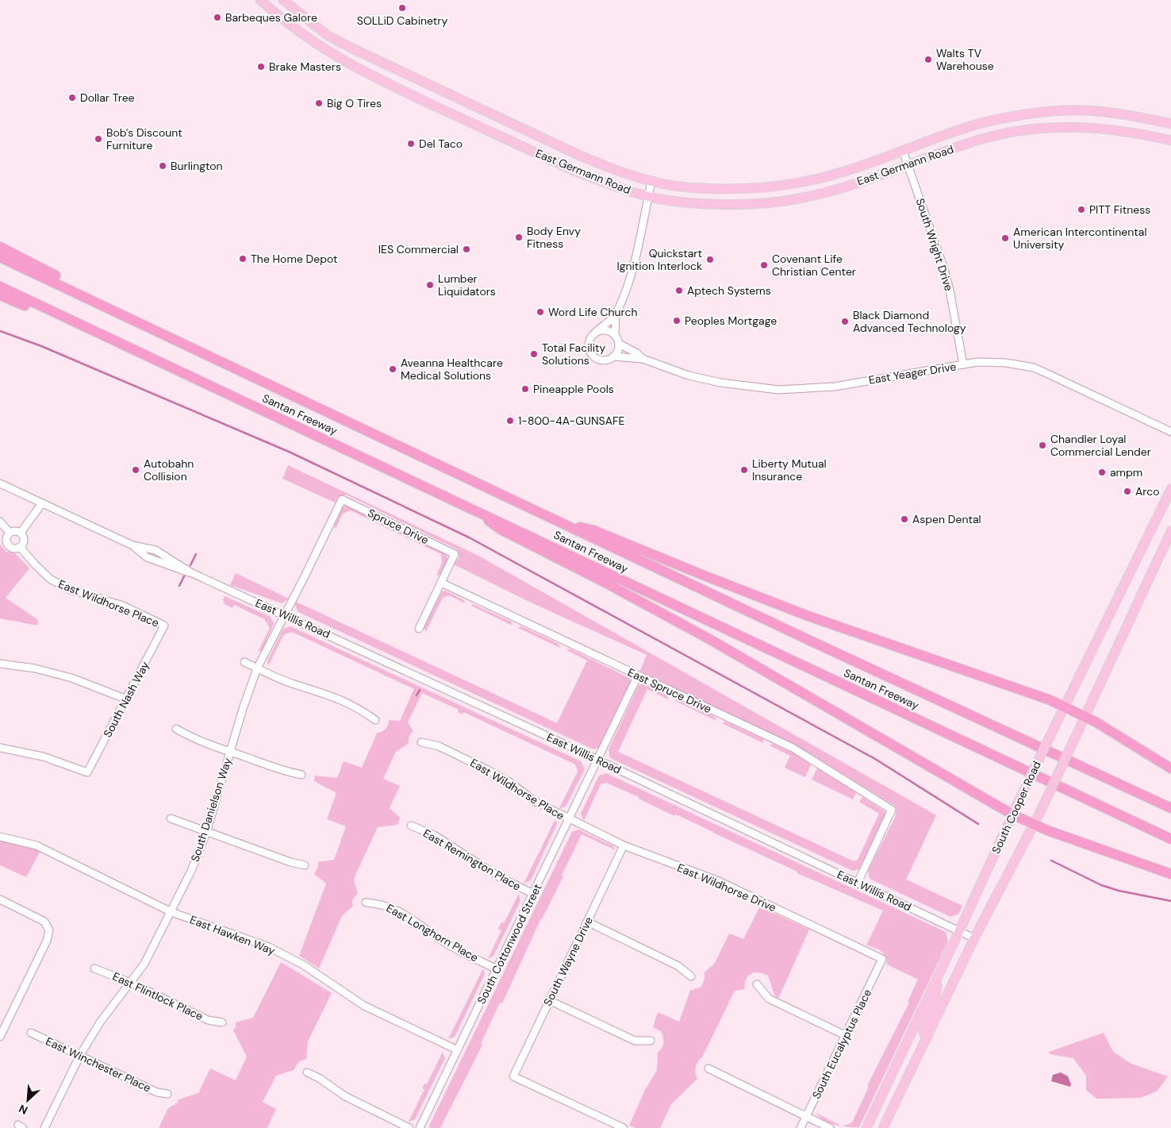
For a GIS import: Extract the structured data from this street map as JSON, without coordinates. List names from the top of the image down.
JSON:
{
  "streets": {
    "highway": ["Santan Freeway"],
    "main road": ["East Germann Road", "South Cooper Road"],
    "street": [
      "South Wright Drive",
      "East Yeager Drive",
      "Spruce Drive",
      "East Wildhorse Place",
      "East Willis Road",
      "East Spruce Drive",
      "South Nash Way",
      "South Danielson Way",
      "East Remington Place",
      "East Wildhorse Drive",
      "East Longhorn Place",
      "East Hawken Way",
      "South Cottonwood Street",
      "South Wayne Drive",
      "East Flintlock Place",
      "South Eucalyptus Place",
      "East Winchester Place"
    ]
  },
  "crossings": [
    ["East Germann Road", "South Wright Drive"],
    ["South Wright Drive", "East Yeager Drive"],
    ["Spruce Drive", "East Spruce Drive"],
    ["Spruce Drive", "South Danielson Way"],
    ["East Wildhorse Place", "South Nash Way"],
    ["East Wildhorse Place", "East Wildhorse Drive"],
    ["East Wildhorse Place", "South Cottonwood Street"],
    ["East Willis Road", "East Spruce Drive"],
    ["East Willis Road", "South Cooper Road"],
    ["East Willis Road", "South Danielson Way"],
    ["East Willis Road", "South Cottonwood Street"],
    ["East Spruce Drive", "South Cottonwood Street"],
    ["South Danielson Way", "East Hawken Way"],
    ["South Danielson Way", "East Flintlock Place"],
    ["South Danielson Way", "East Winchester Place"],
    ["East Remington Place", "South Cottonwood Street"],
    ["East Wildhorse Drive", "South Cottonwood Street"],
    ["East Wildhorse Drive", "South Wayne Drive"],
    ["East Wildhorse Drive", "South Eucalyptus Place"],
    ["East Longhorn Place", "South Cottonwood Street"],
    ["East Hawken Way", "South Cottonwood Street"]
  ],
  "places": [
    "SOLLiD Cabinetry",
    "Barbeques Galore",
    "Walts TV Warehouse",
    "Brake Masters",
    "Dollar Tree",
    "Big O Tires",
    "Bob's Discount Furniture",
    "Del Taco",
    "Burlington",
    "PITT Fitness",
    "Body Envy Fitness",
    "American Intercontinental University",
    "IES Commercial",
    "The Home Depot",
    "Quickstart Ignition Interlock",
    "Covenant Life Christian Center",
    "Lumber Liquidators",
    "Aptech Systems",
    "Word Life Church",
    "Peoples Mortgage",
    "Black Diamond Advanced Technology",
    "Total Facility Solutions",
    "Aveanna Healthcare Medical Solutions",
    "Pineapple Pools",
    "1-800-4A-GUNSAFE",
    "Chandler Loyal Commercial Lender",
    "Autobahn Collision",
    "Liberty Mutual Insurance",
    "ampm",
    "Arco",
    "Aspen Dental"
  ],
  "north": "bottom left"
}
